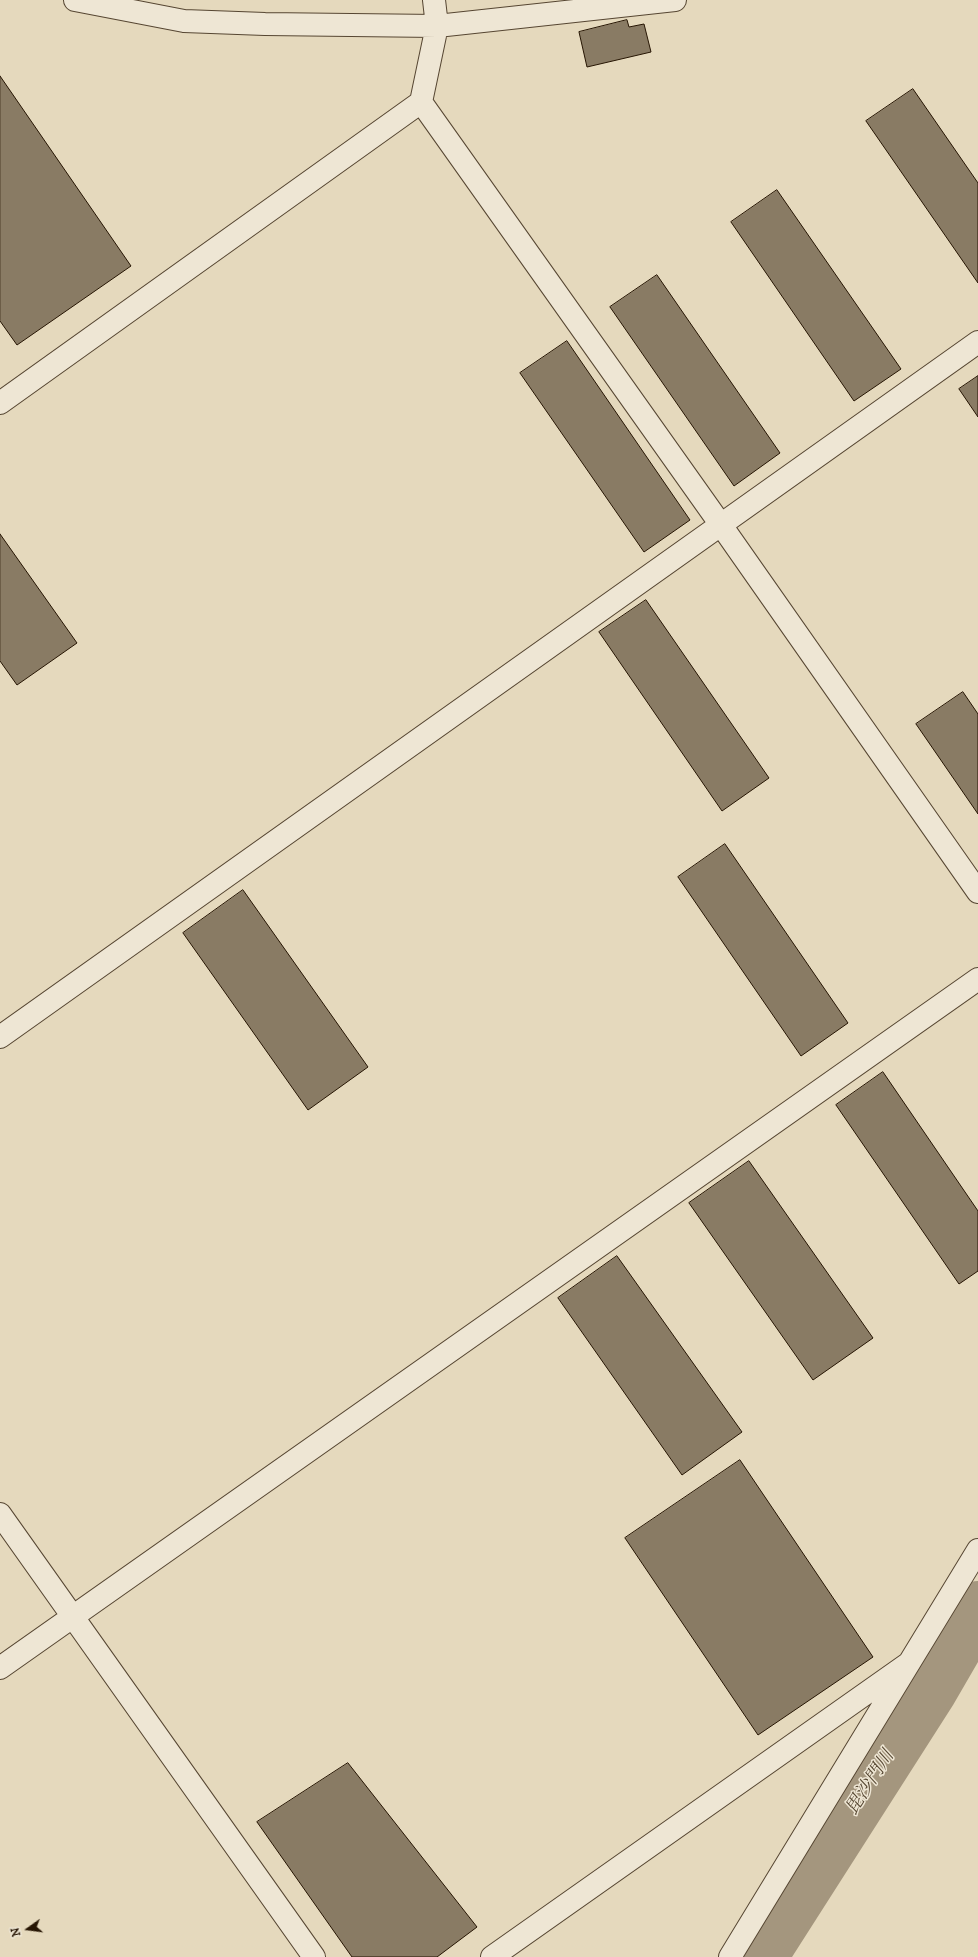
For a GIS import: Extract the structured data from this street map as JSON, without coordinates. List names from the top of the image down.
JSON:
{
  "water": ["毘沙門川"],
  "north": "left"
}
